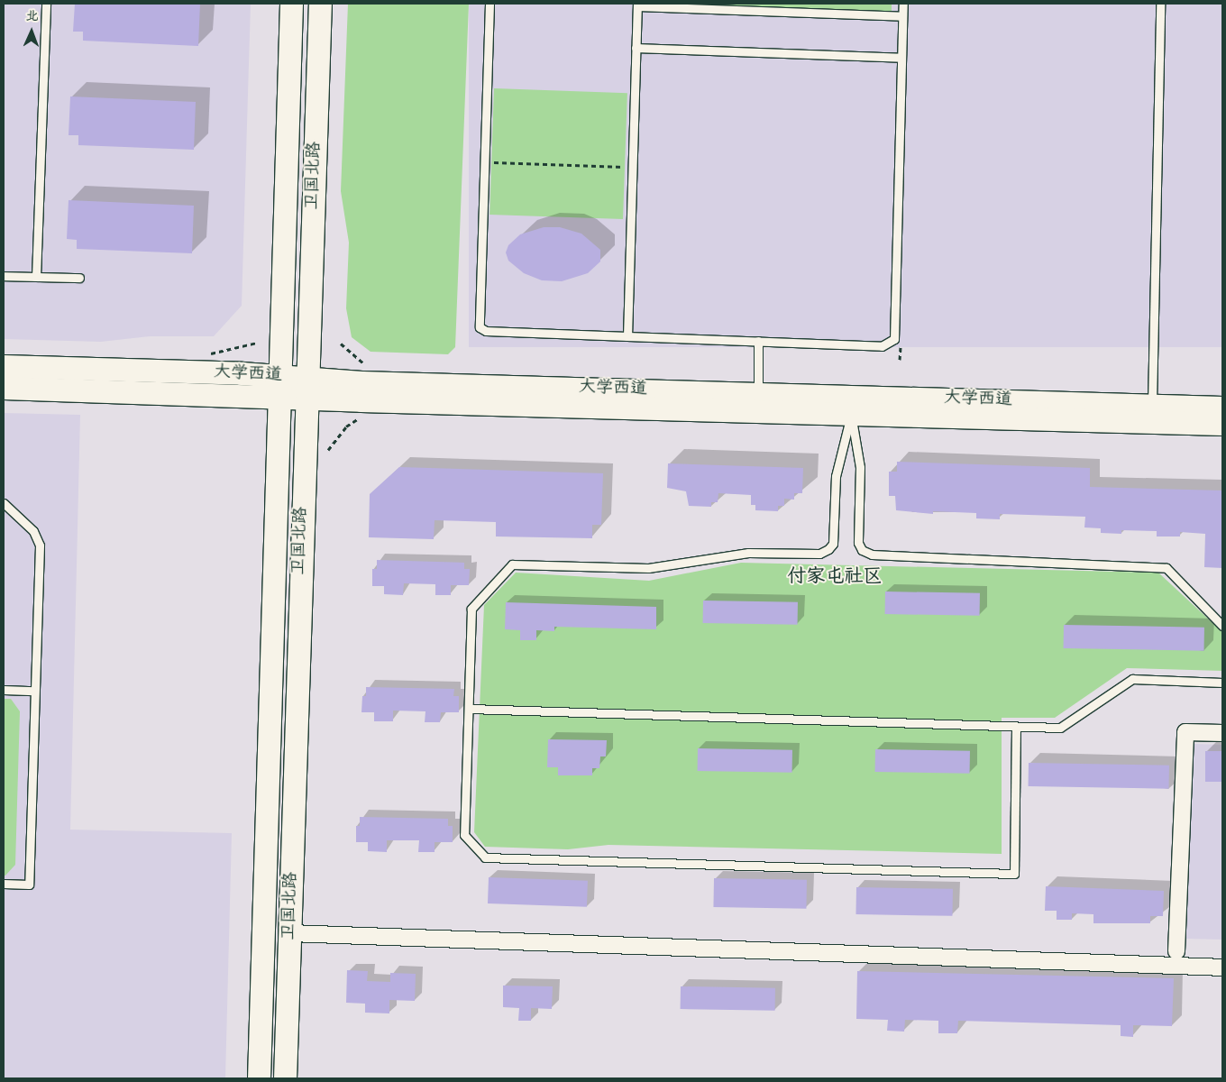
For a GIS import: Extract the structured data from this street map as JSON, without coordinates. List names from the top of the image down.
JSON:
{
  "streets": {
    "main road": ["卫国北路", "大学西道"]
  },
  "crossings": [
    ["卫国北路", "大学西道"]
  ],
  "districts": ["付家屯社区"],
  "north": "top"
}
